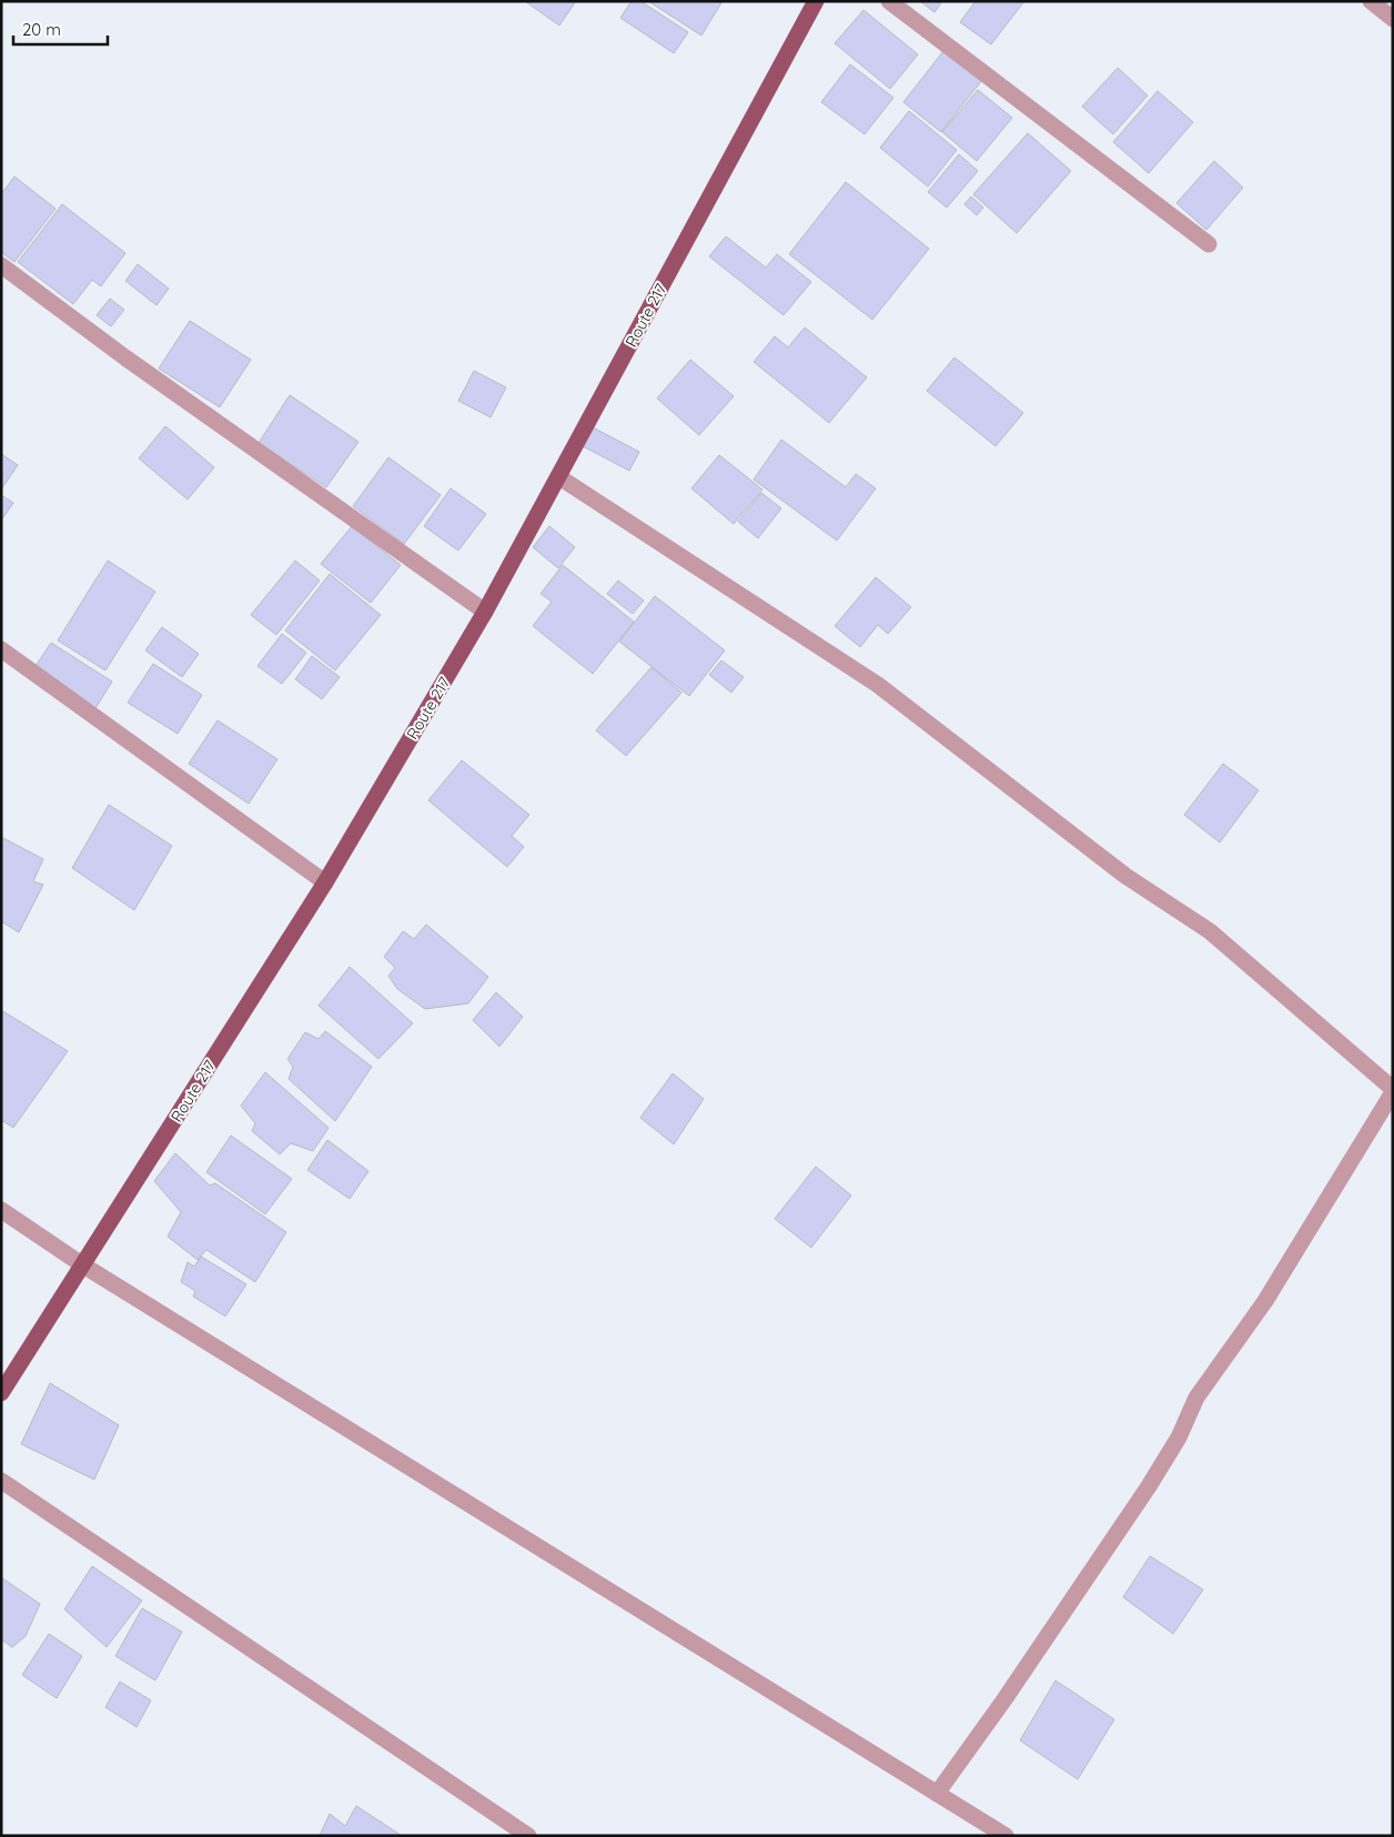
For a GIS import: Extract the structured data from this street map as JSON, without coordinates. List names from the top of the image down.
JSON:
{
  "streets": {
    "main road": ["Route 217"]
  },
  "scale_bar": "20 m"
}
